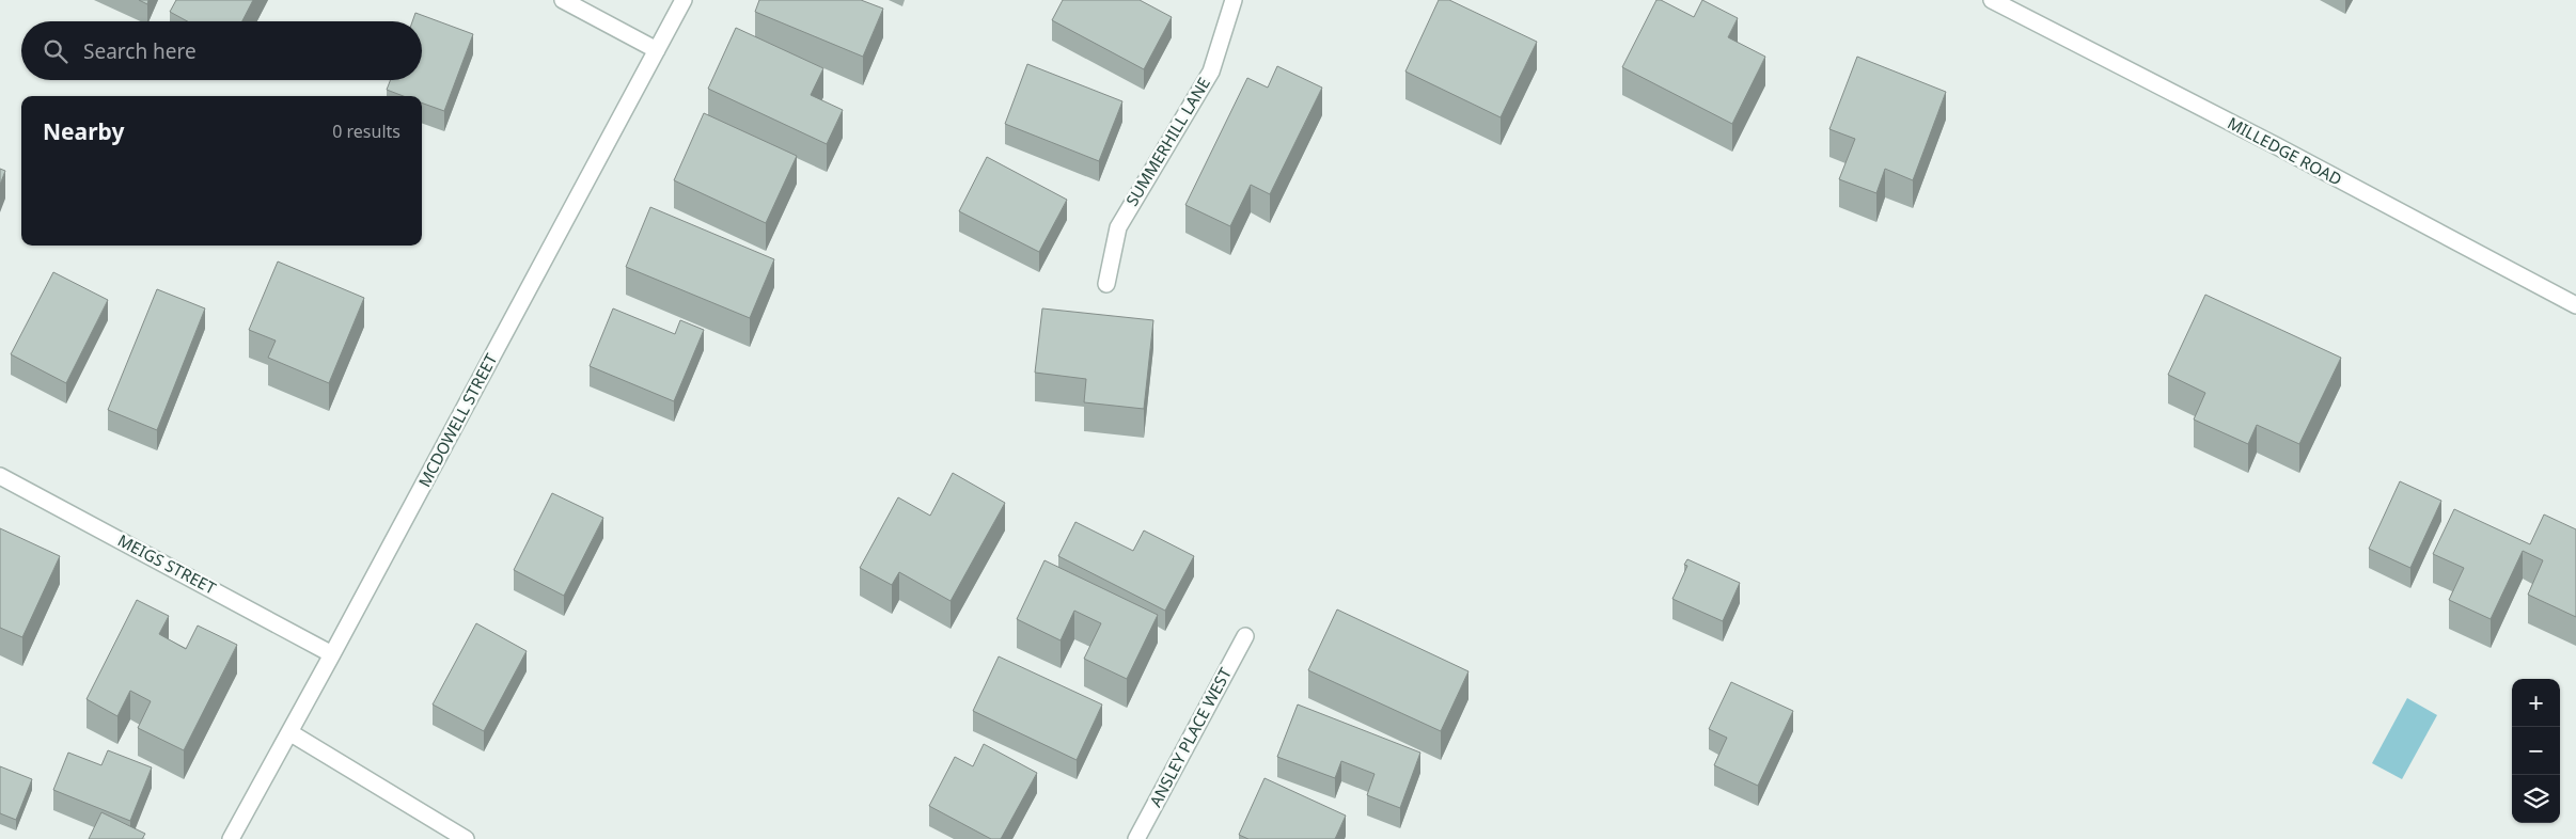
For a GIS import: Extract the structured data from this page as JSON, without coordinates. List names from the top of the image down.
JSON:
{
  "streets": {
    "street": [
      "SUMMERHILL LANE",
      "MILLEDGE ROAD",
      "MCDOWELL STREET",
      "MEIGS STREET",
      "ANSLEY PLACE WEST"
    ]
  },
  "crossings": [
    ["MCDOWELL STREET", "MEIGS STREET"]
  ],
  "page": {
    "search": "Search here",
    "heading": ["Nearby", "0 results"],
    "map_buttons": ["+", "−"]
  }
}
